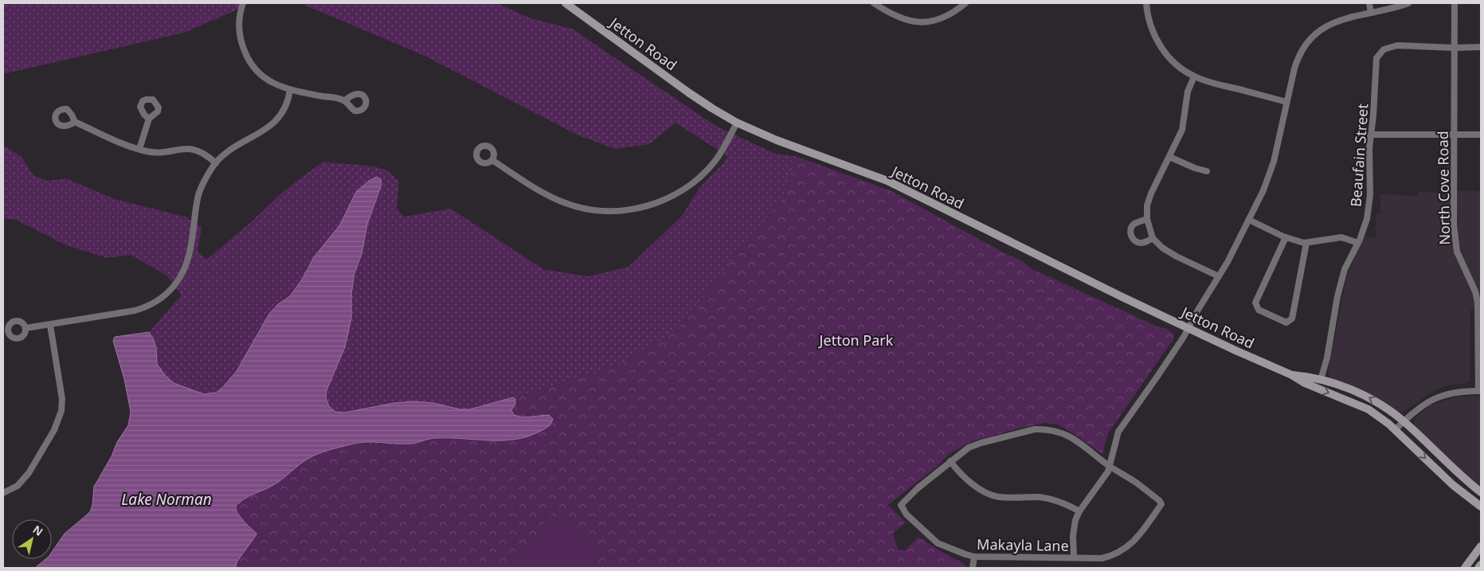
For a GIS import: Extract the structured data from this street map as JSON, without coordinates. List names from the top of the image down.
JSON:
{
  "streets": {
    "street": [
      "Jetton Road",
      "Beaufain Street",
      "North Cove Road",
      "Makayla Lane"
    ]
  },
  "crossings": [
    ["Jetton Road", "Beaufain Street"],
    ["Beaufain Street", "North Cove Road"]
  ],
  "water": ["Lake Norman"],
  "parks": ["Jetton Park"],
  "north": "top right"
}
